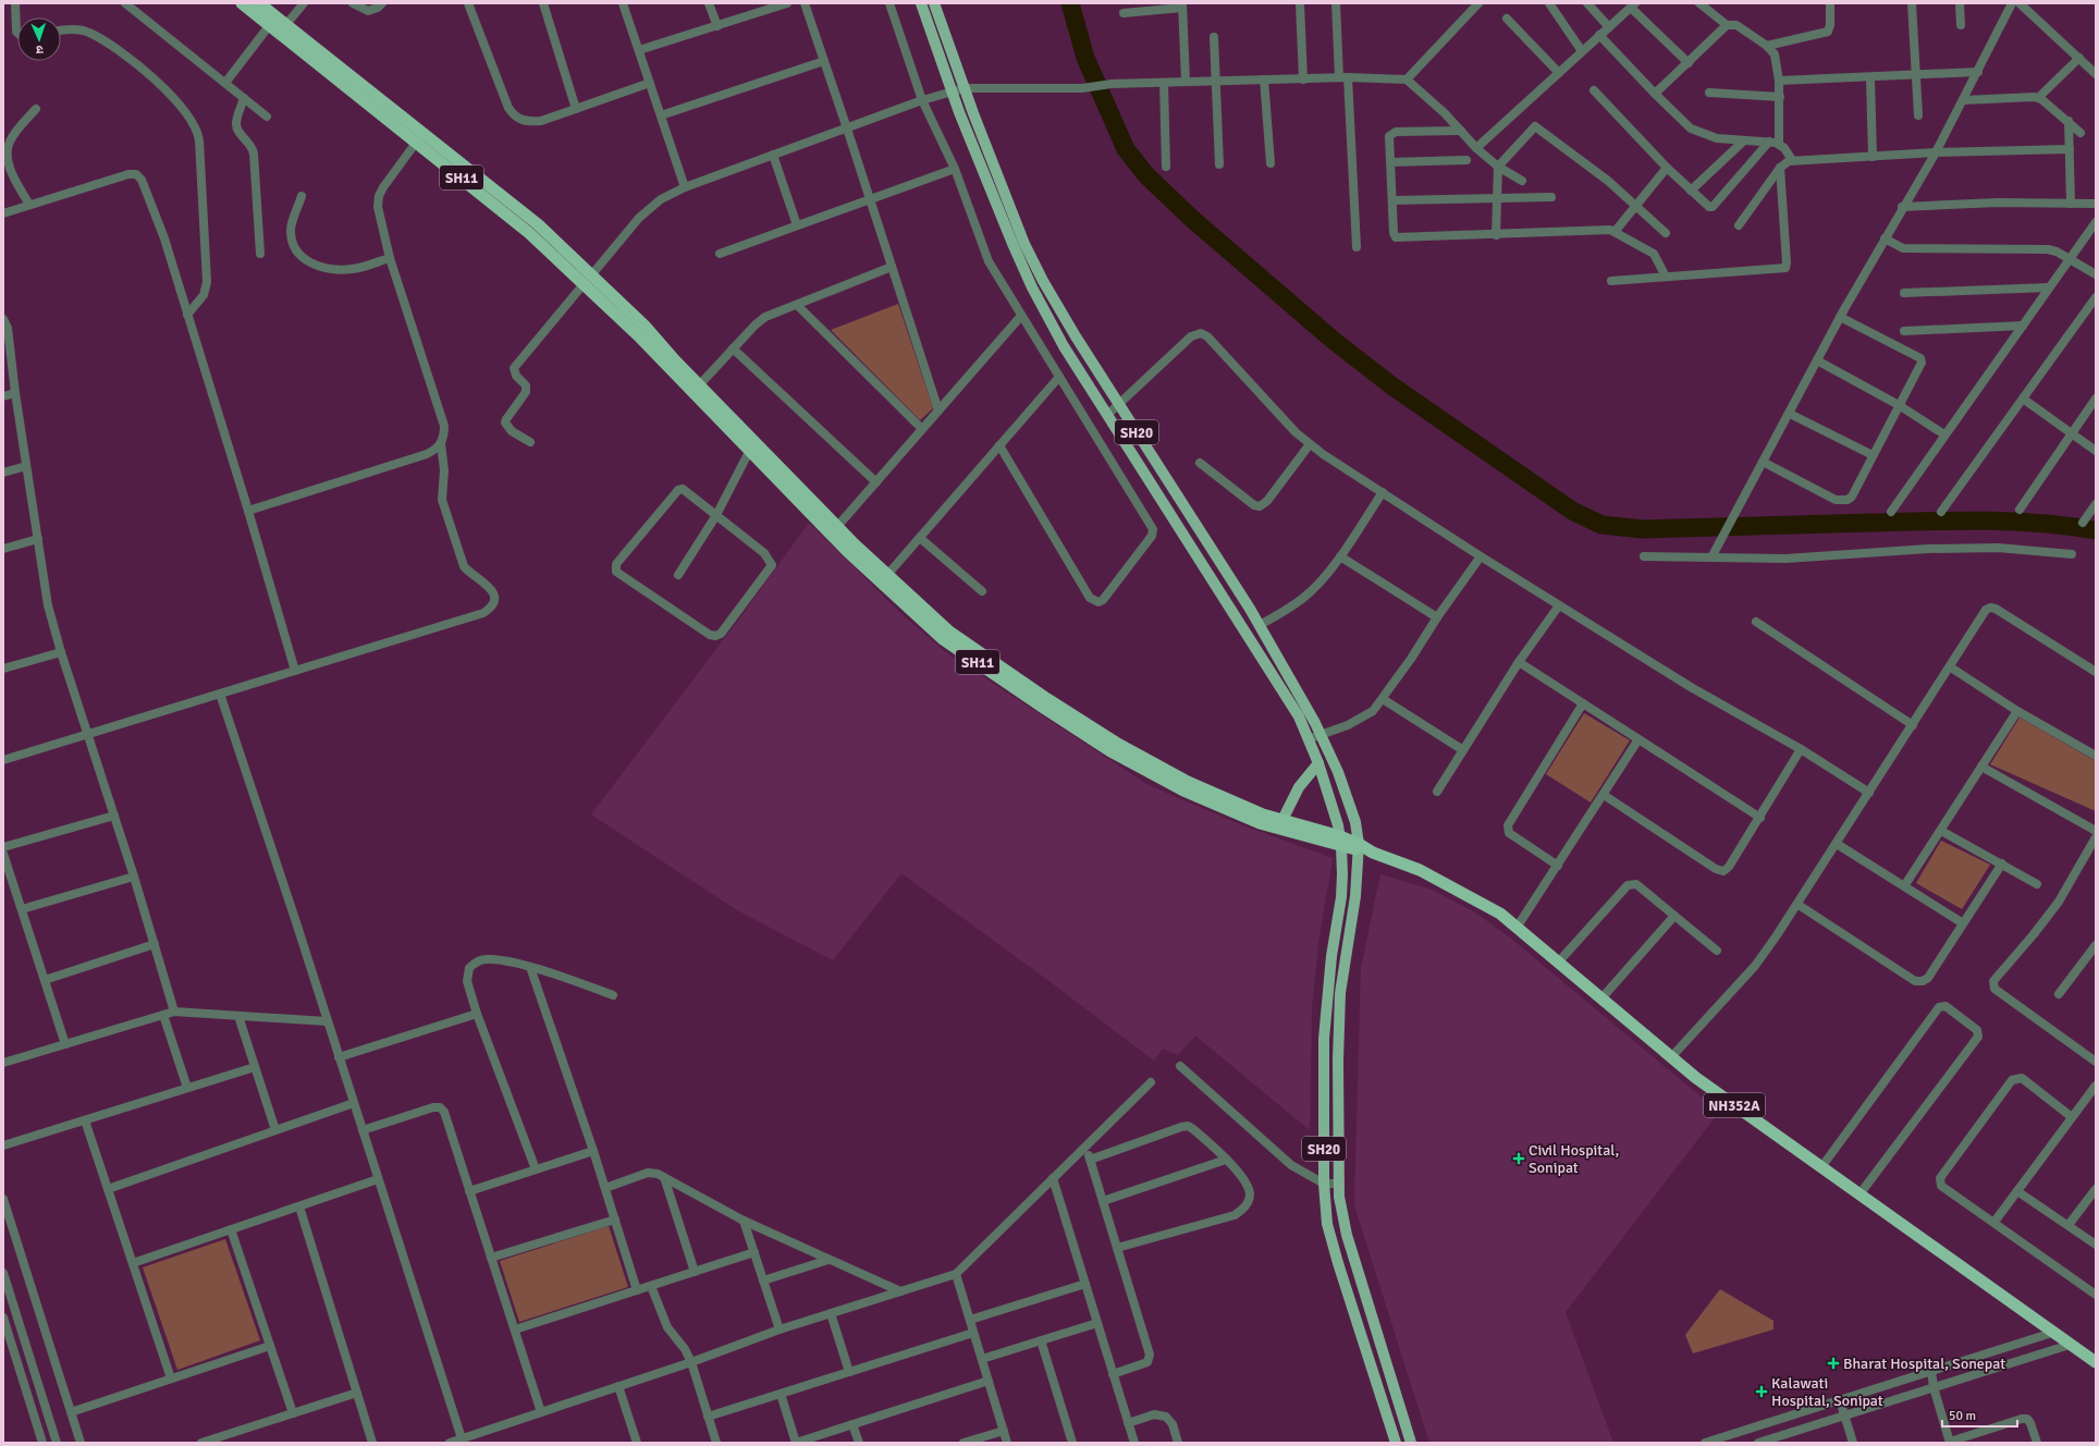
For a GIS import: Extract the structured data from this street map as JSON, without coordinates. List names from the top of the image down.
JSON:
{
  "streets": {
    "highway": ["SH11", "NH352A"],
    "main road": ["SH20"]
  },
  "crossings": [
    ["SH11", "SH20"],
    ["SH11", "NH352A"],
    ["SH20", "NH352A"]
  ],
  "places": {
    "health": ["Civil Hospital, Sonipat", "Bharat Hospital, Sonepat", "Kalawati Hospital, Sonipat"]
  },
  "scale_bar": "50 m",
  "north": "bottom"
}
